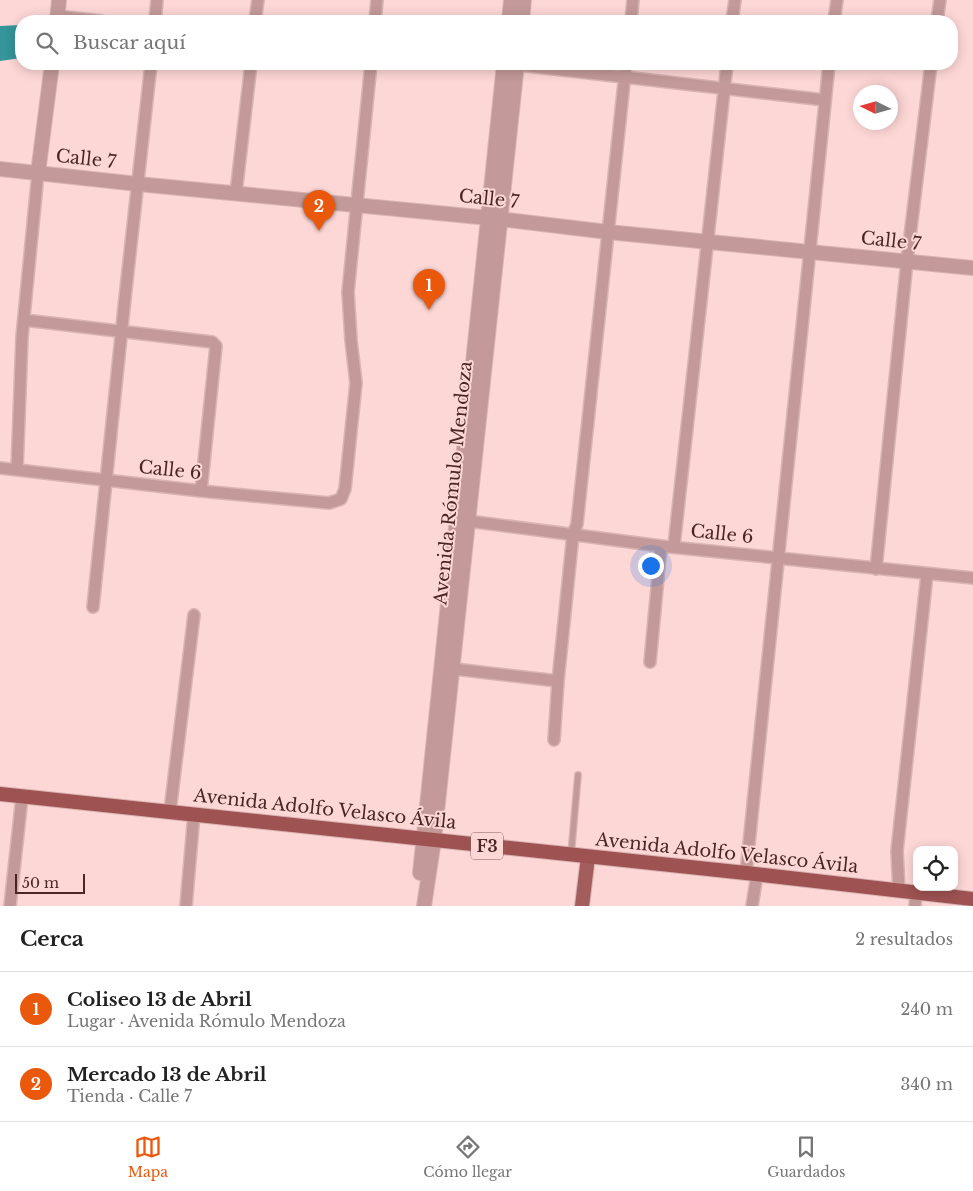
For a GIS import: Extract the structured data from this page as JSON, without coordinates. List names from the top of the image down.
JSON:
{
  "streets": {
    "highway": ["Avenida Adolfo Velasco Ávila", "F3"],
    "street": ["Calle 7", "Calle 6", "Avenida Rómulo Mendoza"]
  },
  "crossings": [
    ["Calle 7", "Calle 6"],
    ["Calle 7", "Avenida Rómulo Mendoza"],
    ["Calle 6", "Avenida Rómulo Mendoza"],
    ["Avenida Rómulo Mendoza", "Avenida Adolfo Velasco Ávila"]
  ],
  "scale_bar": "50 m",
  "north": "left",
  "page": {
    "search": "Buscar aquí",
    "pins": ["2", "1"],
    "scale": "50 m",
    "heading": ["Cerca", "2 resultados"],
    "list": [
      {
        "mark": "1",
        "name": "Coliseo 13 de Abril",
        "note": "Lugar · Avenida Rómulo Mendoza",
        "value": "240 m"
      },
      {
        "mark": "2",
        "name": "Mercado 13 de Abril",
        "note": "Tienda · Calle 7",
        "value": "340 m"
      }
    ],
    "nav": ["Mapa", "Cómo llegar", "Guardados"]
  }
}
